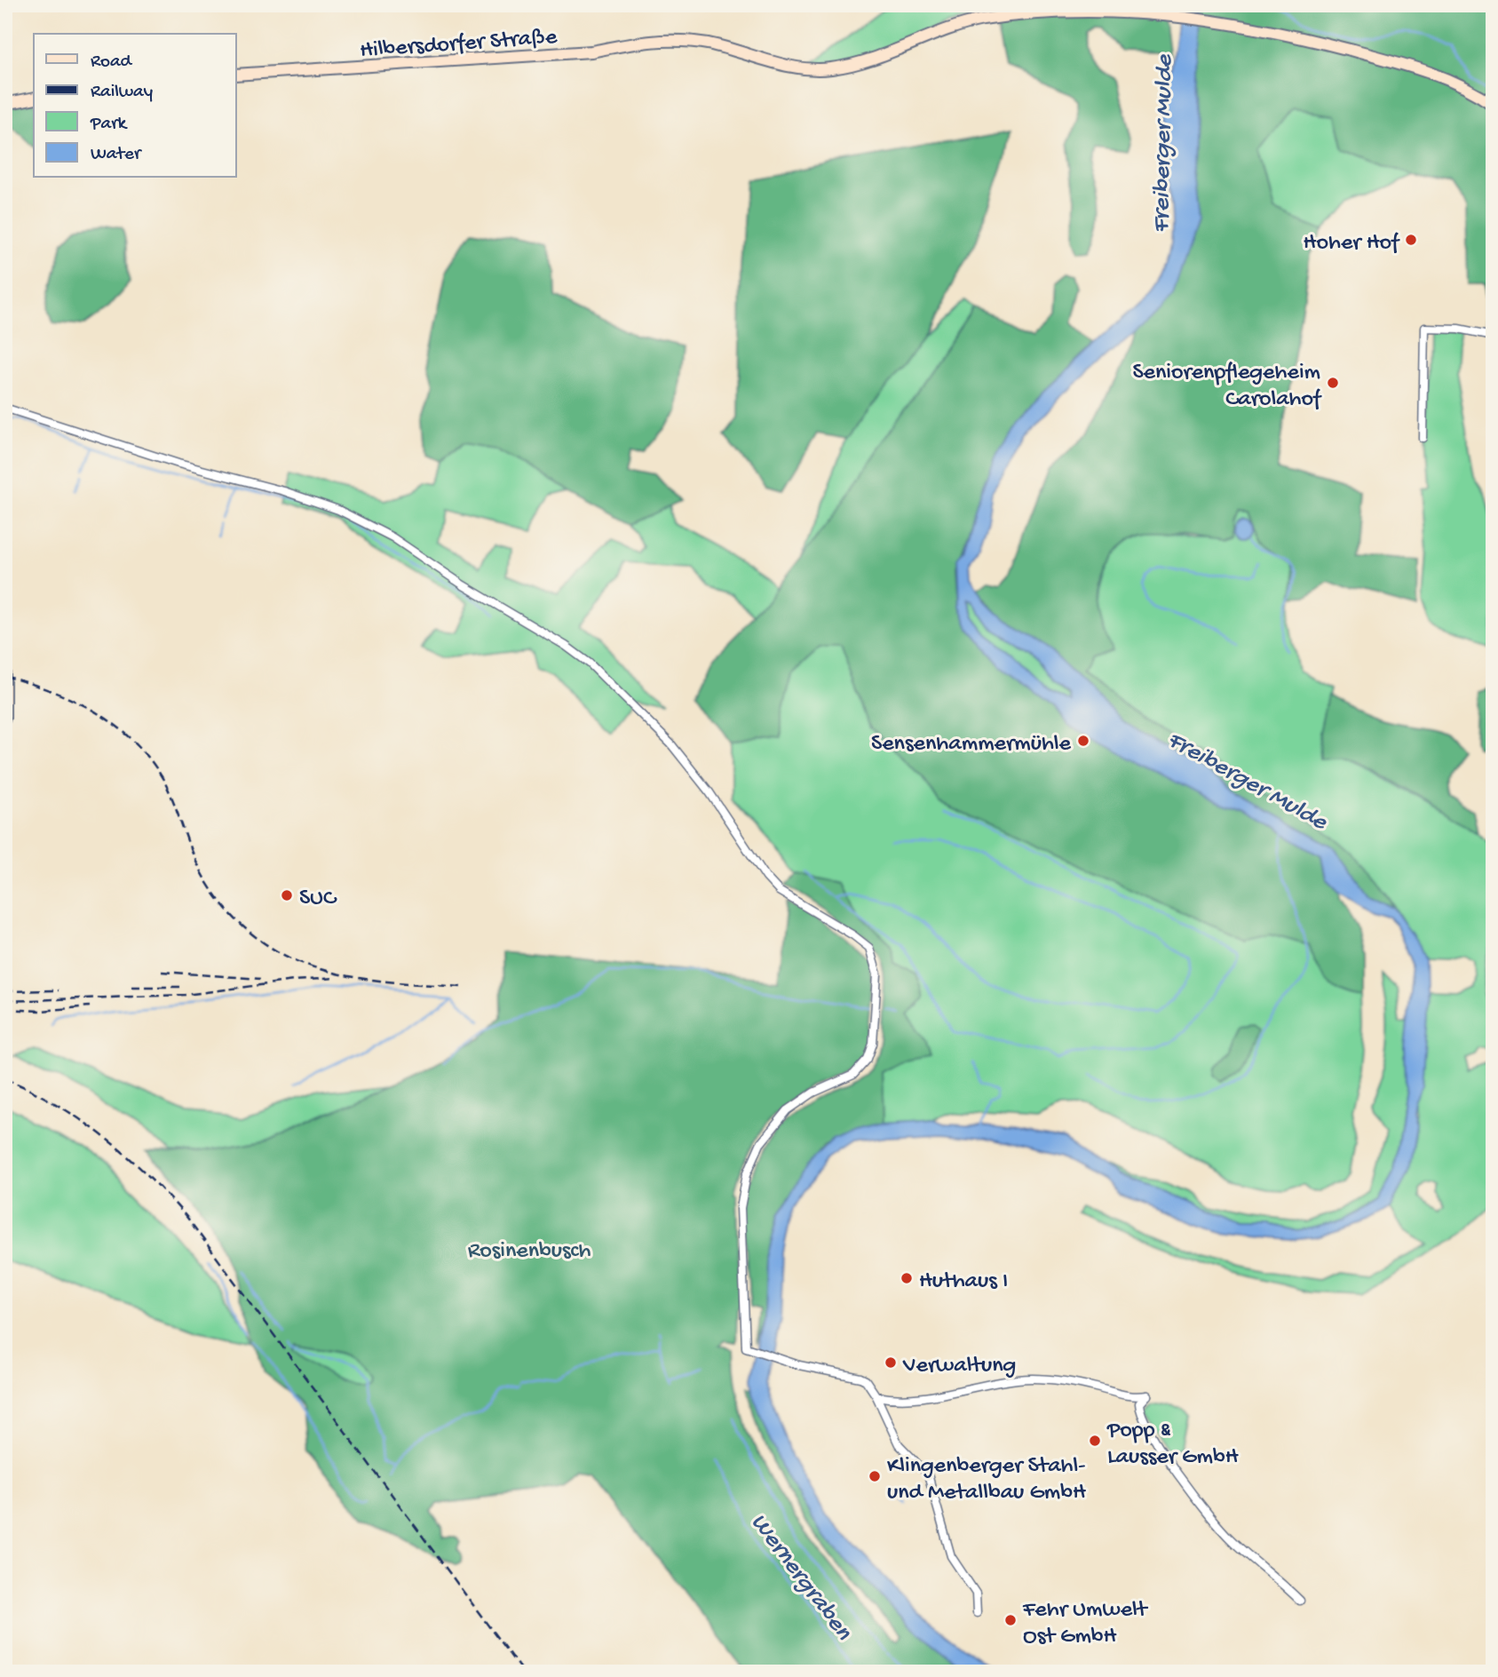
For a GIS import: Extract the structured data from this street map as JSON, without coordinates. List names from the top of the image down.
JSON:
{
  "streets": {
    "main road": ["Hilbersdorfer Straße"]
  },
  "water": ["Freiberger Mulde", "Wernergraben"],
  "parks": ["Rosinenbusch"],
  "places": [
    "Hoher Hof",
    "Seniorenpflegeheim Carolahof",
    "Sensenhammermühle",
    "SUC",
    "Huthaus I",
    "Verwaltung",
    "Popp & Lausser GmbH",
    "Klingenberger Stahl- und Metallbau GmbH",
    "Fehr Umwelt Ost GmbH"
  ],
  "legend": [
    "Road",
    "Railway",
    "Park",
    "Water"
  ]
}
